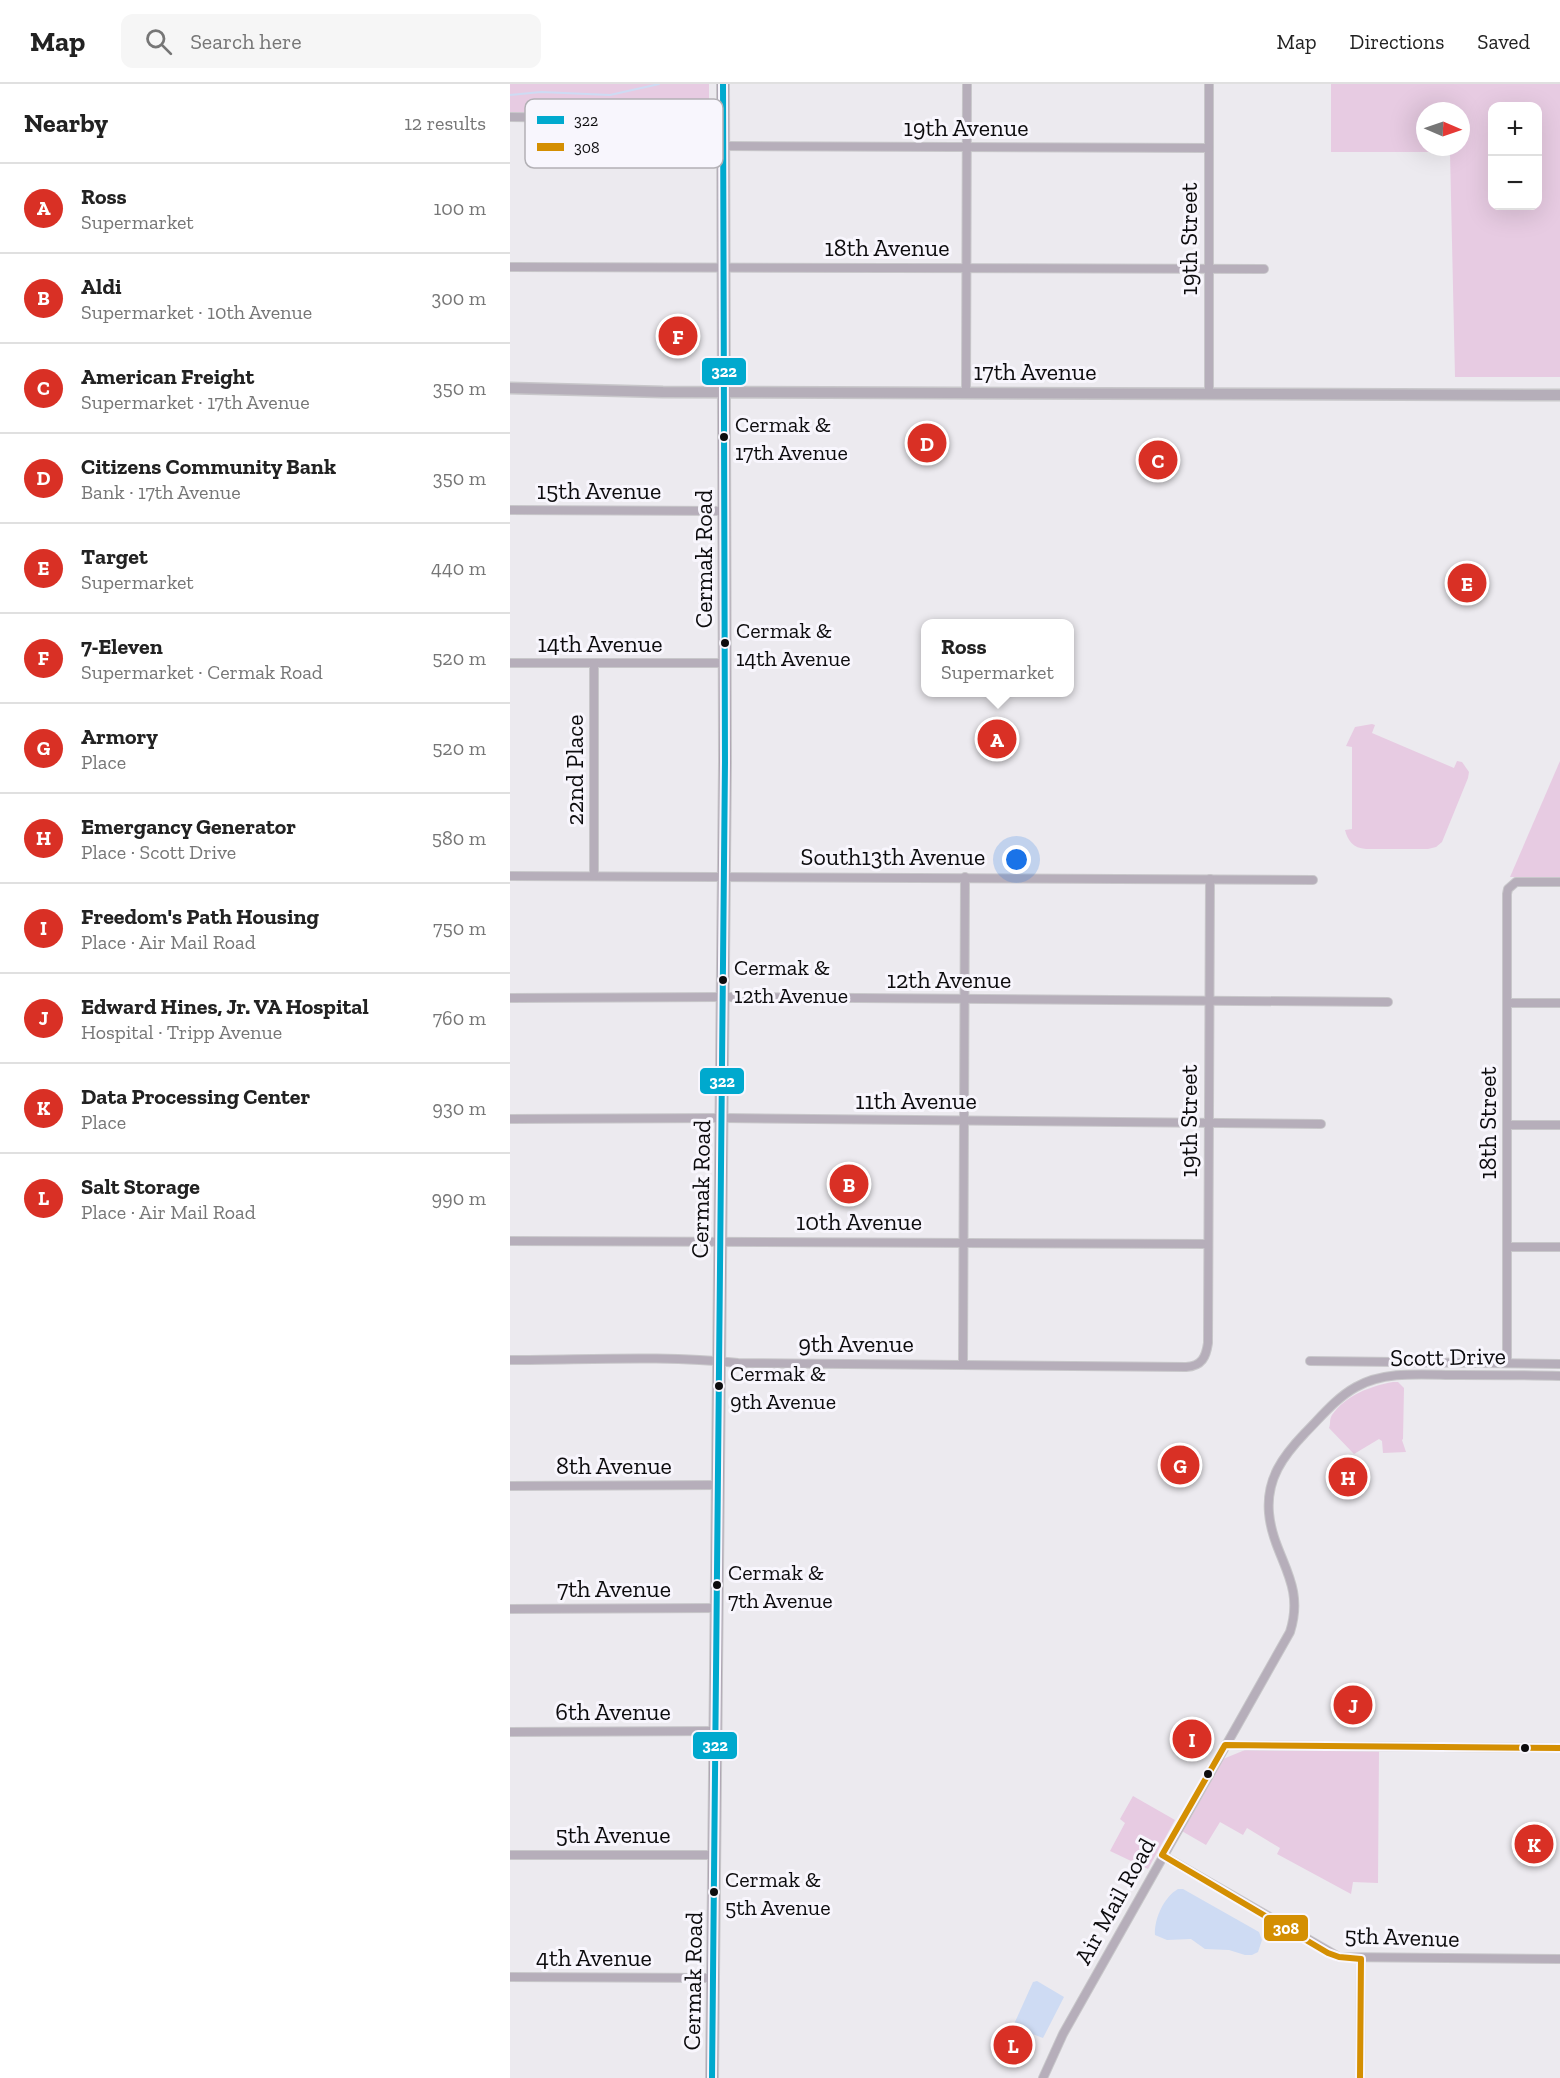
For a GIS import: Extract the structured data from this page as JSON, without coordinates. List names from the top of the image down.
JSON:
{
  "streets": {
    "main road": ["Cermak Road"],
    "street": [
      "19th Avenue",
      "19th Street",
      "18th Avenue",
      "17th Avenue",
      "15th Avenue",
      "14th Avenue",
      "22nd Place",
      "South13th Avenue",
      "12th Avenue",
      "11th Avenue",
      "18th Street",
      "10th Avenue",
      "9th Avenue",
      "Scott Drive",
      "8th Avenue",
      "7th Avenue",
      "6th Avenue",
      "5th Avenue",
      "Air Mail Road",
      "4th Avenue"
    ]
  },
  "crossings": [
    ["19th Avenue", "19th Street"],
    ["19th Avenue", "Cermak Road"],
    ["19th Street", "18th Avenue"],
    ["19th Street", "17th Avenue"],
    ["19th Street", "South13th Avenue"],
    ["19th Street", "12th Avenue"],
    ["19th Street", "11th Avenue"],
    ["19th Street", "10th Avenue"],
    ["19th Street", "9th Avenue"],
    ["18th Avenue", "Cermak Road"],
    ["17th Avenue", "Cermak Road"],
    ["15th Avenue", "Cermak Road"],
    ["Cermak Road", "14th Avenue"],
    ["Cermak Road", "South13th Avenue"],
    ["Cermak Road", "12th Avenue"],
    ["Cermak Road", "11th Avenue"],
    ["Cermak Road", "10th Avenue"],
    ["Cermak Road", "9th Avenue"],
    ["Cermak Road", "8th Avenue"],
    ["Cermak Road", "7th Avenue"],
    ["Cermak Road", "6th Avenue"],
    ["Cermak Road", "5th Avenue"],
    ["Cermak Road", "4th Avenue"],
    ["14th Avenue", "22nd Place"],
    ["22nd Place", "South13th Avenue"],
    ["Scott Drive", "Air Mail Road"],
    ["5th Avenue", "Air Mail Road"]
  ],
  "places": [
    "Cermak & 17th Avenue",
    "Cermak & 14th Avenue",
    "Cermak & 12th Avenue",
    "Cermak & 9th Avenue",
    "Cermak & 7th Avenue",
    "Cermak & 5th Avenue"
  ],
  "lines": ["transit line 322", "transit line 308"],
  "legend": ["322", "308"],
  "north": "right",
  "page": {
    "header": "Map",
    "search": "Search here",
    "nav": ["Map", "Directions", "Saved"],
    "heading": ["Nearby", "12 results"],
    "map_buttons": ["+", "−"],
    "list": [
      {
        "mark": "A",
        "name": "Ross",
        "note": "Supermarket",
        "value": "100 m"
      },
      {
        "mark": "B",
        "name": "Aldi",
        "note": "Supermarket · 10th Avenue",
        "value": "300 m"
      },
      {
        "mark": "C",
        "name": "American Freight",
        "note": "Supermarket · 17th Avenue",
        "value": "350 m"
      },
      {
        "mark": "D",
        "name": "Citizens Community Bank",
        "note": "Bank · 17th Avenue",
        "value": "350 m"
      },
      {
        "mark": "E",
        "name": "Target",
        "note": "Supermarket",
        "value": "440 m"
      },
      {
        "mark": "F",
        "name": "7-Eleven",
        "note": "Supermarket · Cermak Road",
        "value": "520 m"
      },
      {
        "mark": "G",
        "name": "Armory",
        "note": "Place",
        "value": "520 m"
      },
      {
        "mark": "H",
        "name": "Emergancy Generator",
        "note": "Place · Scott Drive",
        "value": "580 m"
      },
      {
        "mark": "I",
        "name": "Freedom's Path Housing",
        "note": "Place · Air Mail Road",
        "value": "750 m"
      },
      {
        "mark": "J",
        "name": "Edward Hines, Jr. VA Hospital",
        "note": "Hospital · Tripp Avenue",
        "value": "760 m"
      },
      {
        "mark": "K",
        "name": "Data Processing Center",
        "note": "Place",
        "value": "930 m"
      },
      {
        "mark": "L",
        "name": "Salt Storage",
        "note": "Place · Air Mail Road",
        "value": "990 m"
      }
    ],
    "pins": [
      "F",
      "D",
      "C",
      "E",
      "A",
      "B",
      "G",
      "H",
      "J",
      "I",
      "K",
      "L"
    ],
    "popup": ["Ross", "Supermarket"]
  }
}
